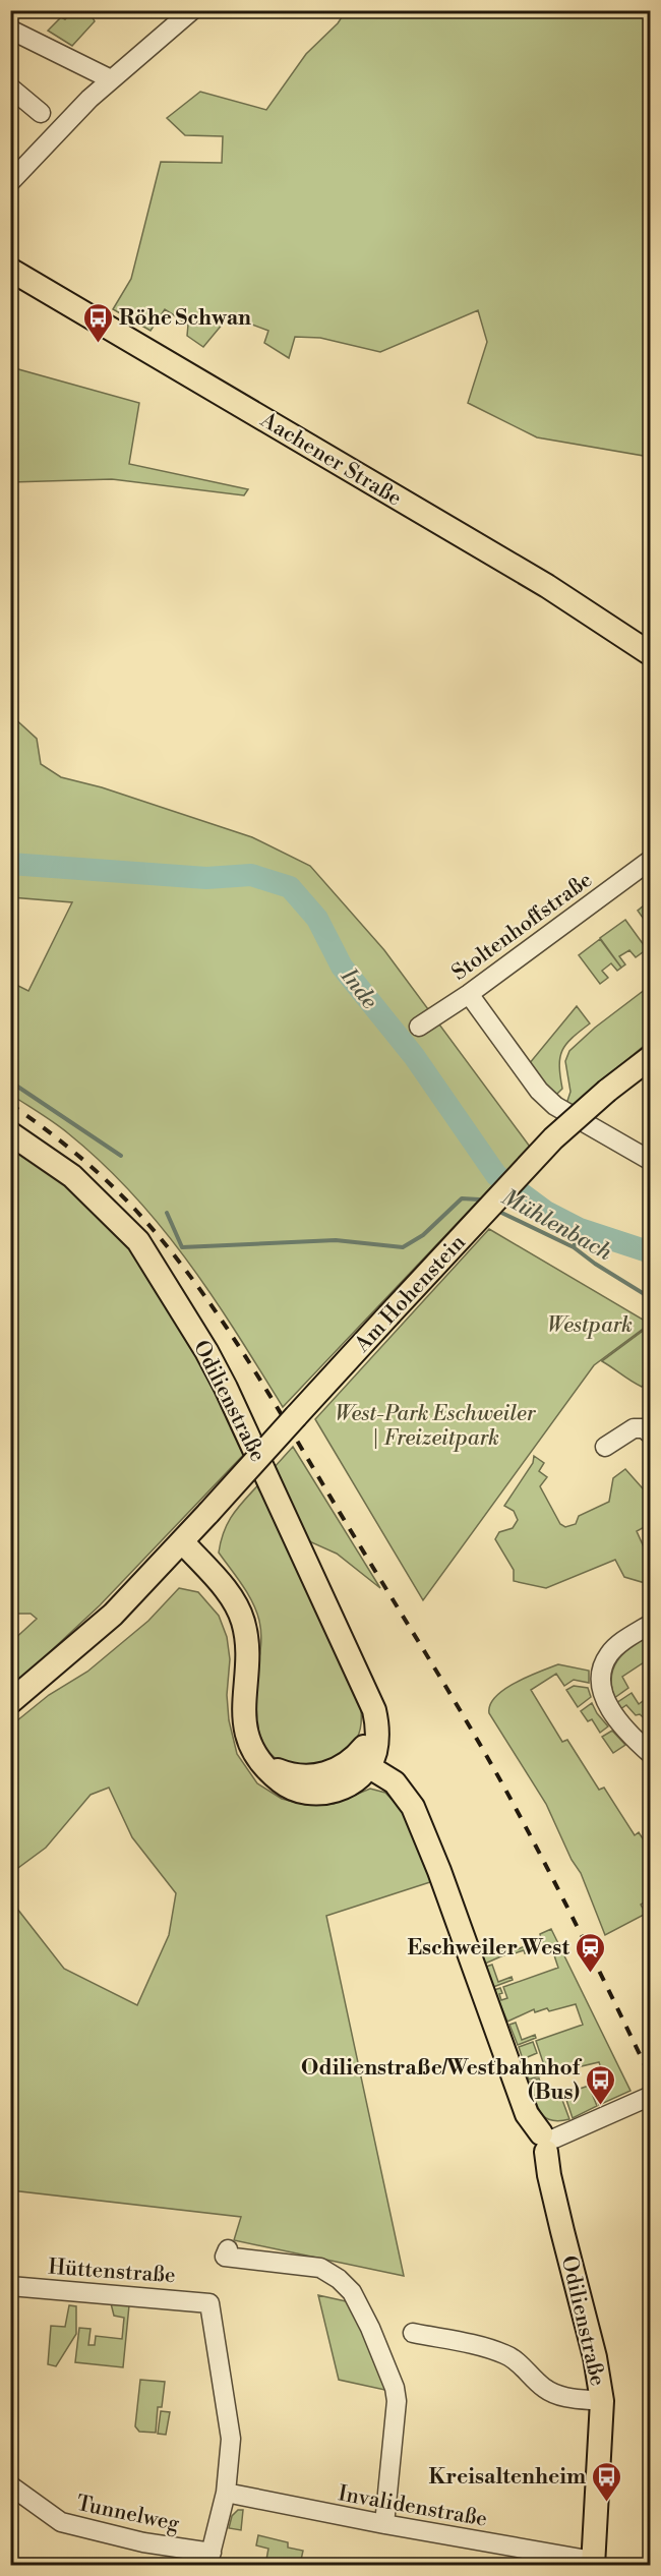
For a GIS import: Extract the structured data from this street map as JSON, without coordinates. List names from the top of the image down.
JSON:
{
  "streets": {
    "main road": ["Aachener Straße", "Am Hohenstein", "Odilienstraße"],
    "street": [
      "Stoltenhoffstraße",
      "Hüttenstraße",
      "Invalidenstraße",
      "Tunnelweg"
    ]
  },
  "crossings": [
    ["Odilienstraße", "Invalidenstraße"],
    ["Hüttenstraße", "Invalidenstraße"]
  ],
  "water": ["Inde", "Mühlenbach"],
  "parks": ["Westpark", "West-Park Eschweiler | Freizeitpark"],
  "places": {
    "bus stop": ["Röhe Schwan", "Odilienstraße/Westbahnhof (Bus)", "Kreisaltenheim"],
    "station": ["Eschweiler West"]
  }
}
